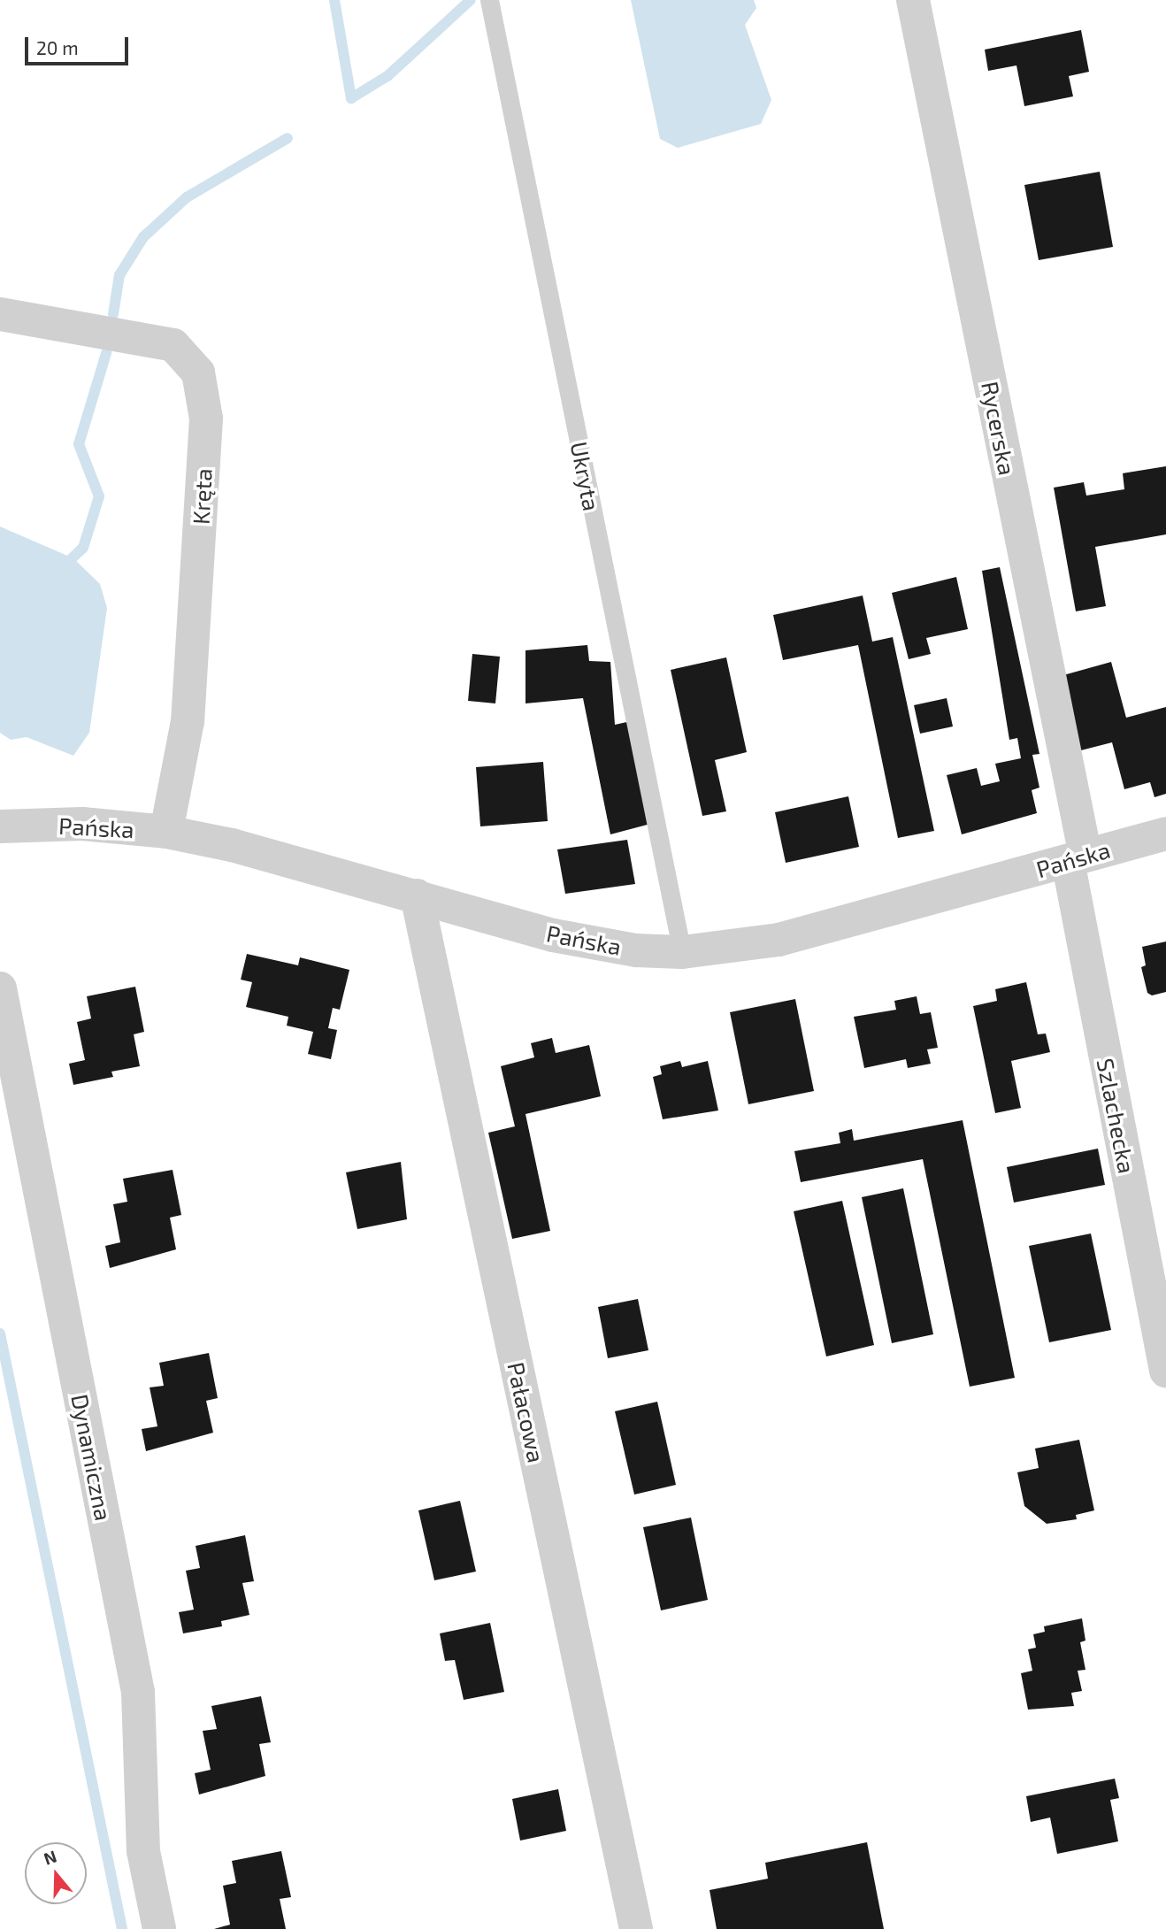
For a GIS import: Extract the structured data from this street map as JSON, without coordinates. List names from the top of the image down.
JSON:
{
  "streets": {
    "street": [
      "Rycerska",
      "Kręta",
      "Pańska",
      "Szlachecka",
      "Pałacowa",
      "Dynamiczna"
    ],
    "lane": ["Ukryta"]
  },
  "crossings": [
    ["Rycerska", "Pańska"],
    ["Rycerska", "Szlachecka"],
    ["Ukryta", "Pańska"],
    ["Kręta", "Pańska"],
    ["Pańska", "Szlachecka"],
    ["Pańska", "Pałacowa"]
  ],
  "scale_bar": "20 m",
  "north": "top"
}
